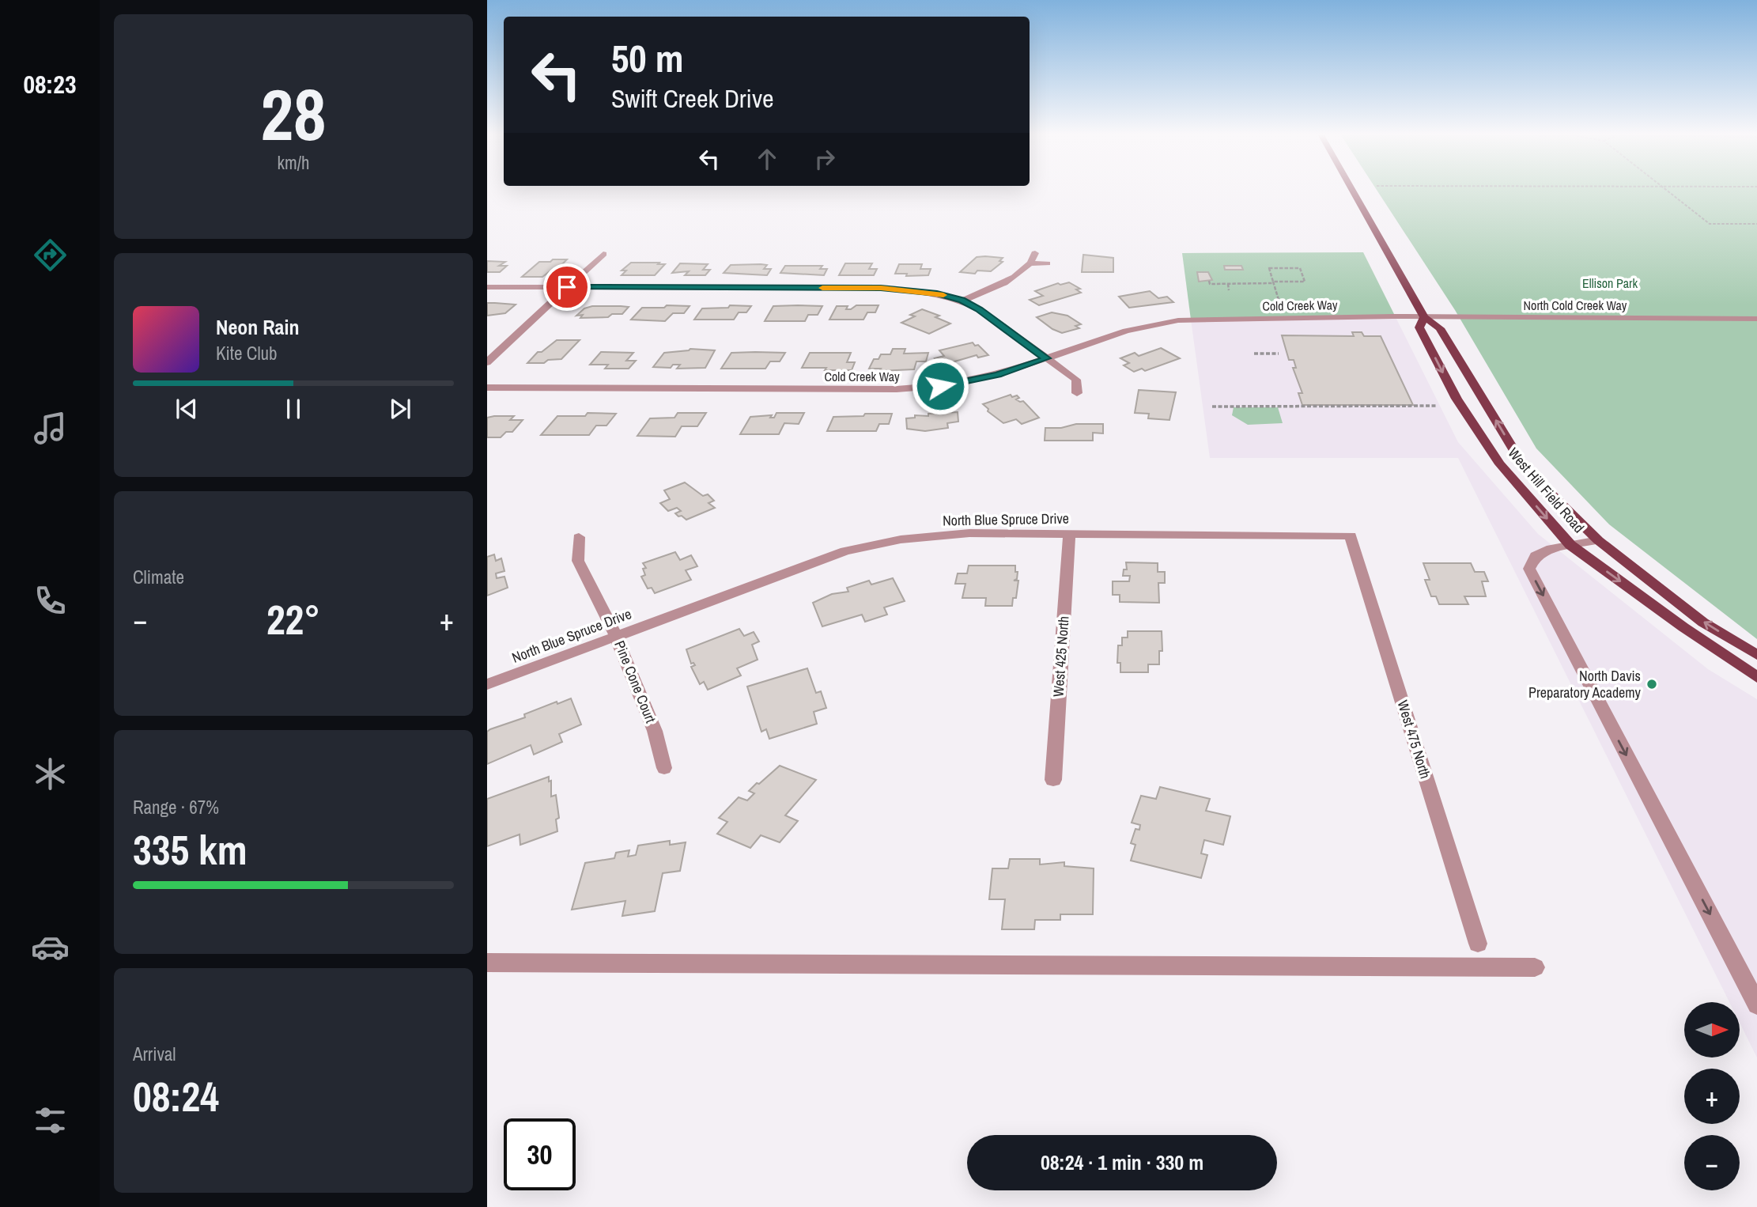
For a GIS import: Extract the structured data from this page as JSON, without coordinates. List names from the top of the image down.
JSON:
{
  "streets": {
    "main road": ["West Hill Field Road"],
    "street": [
      "Cold Creek Way",
      "North Cold Creek Way",
      "North Blue Spruce Drive",
      "West 425 North",
      "Pine Cone Court",
      "West 475 North"
    ]
  },
  "crossings": [
    ["Cold Creek Way", "North Cold Creek Way"],
    ["North Cold Creek Way", "West Hill Field Road"],
    ["North Blue Spruce Drive", "West 425 North"],
    ["North Blue Spruce Drive", "Pine Cone Court"],
    ["North Blue Spruce Drive", "West 475 North"]
  ],
  "parks": ["Ellison Park"],
  "places": ["North Davis Preparatory Academy"],
  "north": "right",
  "page": {
    "tabs": "08:23",
    "tile": [
      ["28", "km/h"],
      "Climate",
      ["Range · 67%", "335 km"],
      ["Arrival", "08:24"]
    ],
    "turn": ["50 m", "Swift Creek Drive"],
    "song": ["Neon Rain", "Kite Club"],
    "heat": ["−", "22°", "+"],
    "map_buttons": ["+", "−"],
    "limit": "30",
    "trip": "08:24 · 1 min · 330 m"
  }
}
